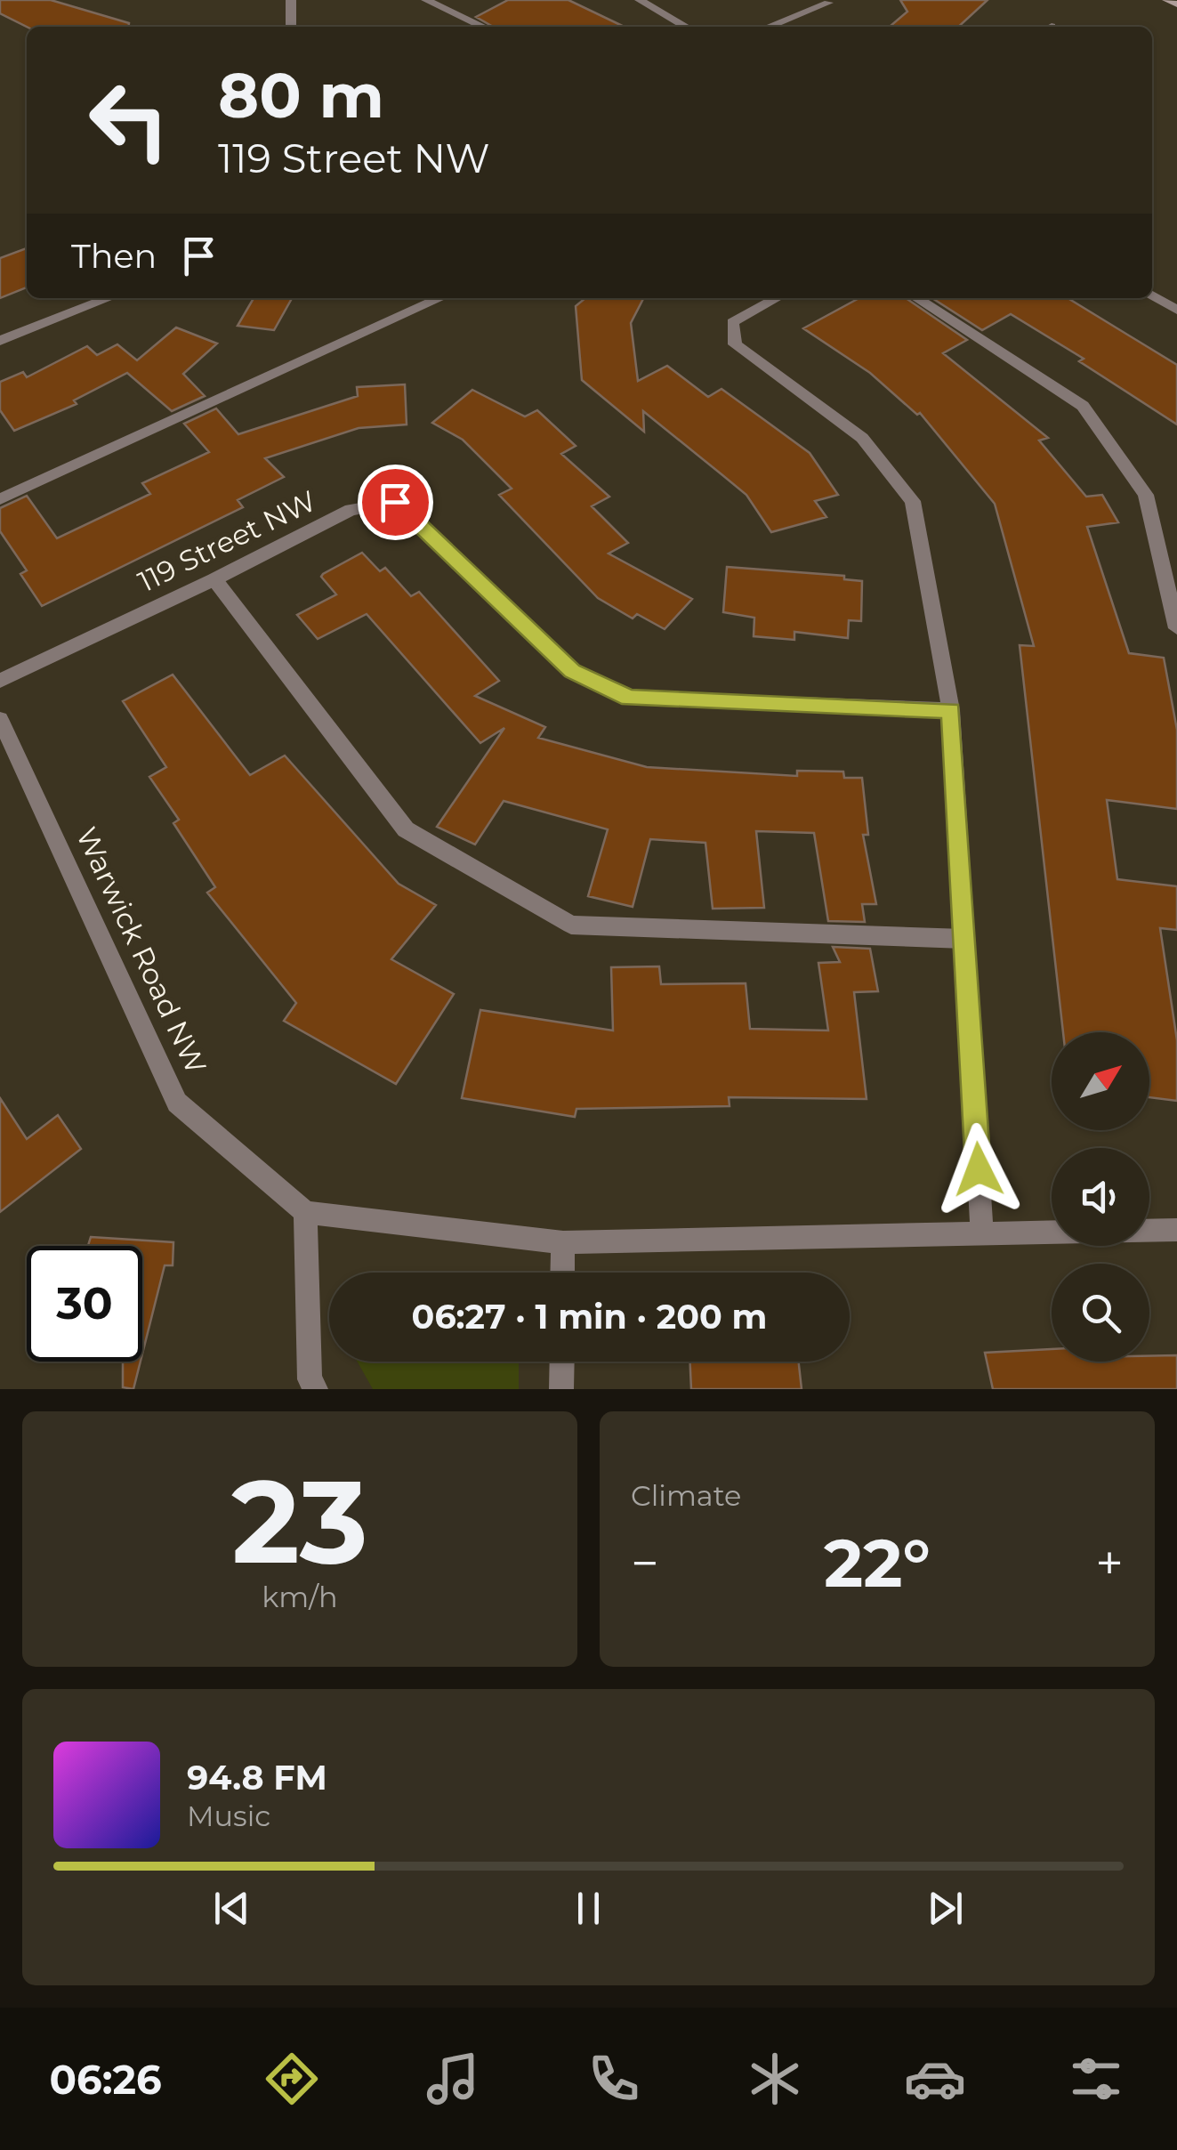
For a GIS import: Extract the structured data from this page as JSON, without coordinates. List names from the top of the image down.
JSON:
{
  "streets": {
    "street": ["119 Street NW", "Warwick Road NW"]
  },
  "north": "top right",
  "page": {
    "turn": ["80 m", "119 Street NW"],
    "then": "Then",
    "limit": "30",
    "trip": "06:27 · 1 min · 200 m",
    "tile": [
      ["23", "km/h"],
      "Climate"
    ],
    "heat": ["−", "22°", "+"],
    "song": ["94.8 FM", "Music"],
    "tabs": "06:26"
  }
}
